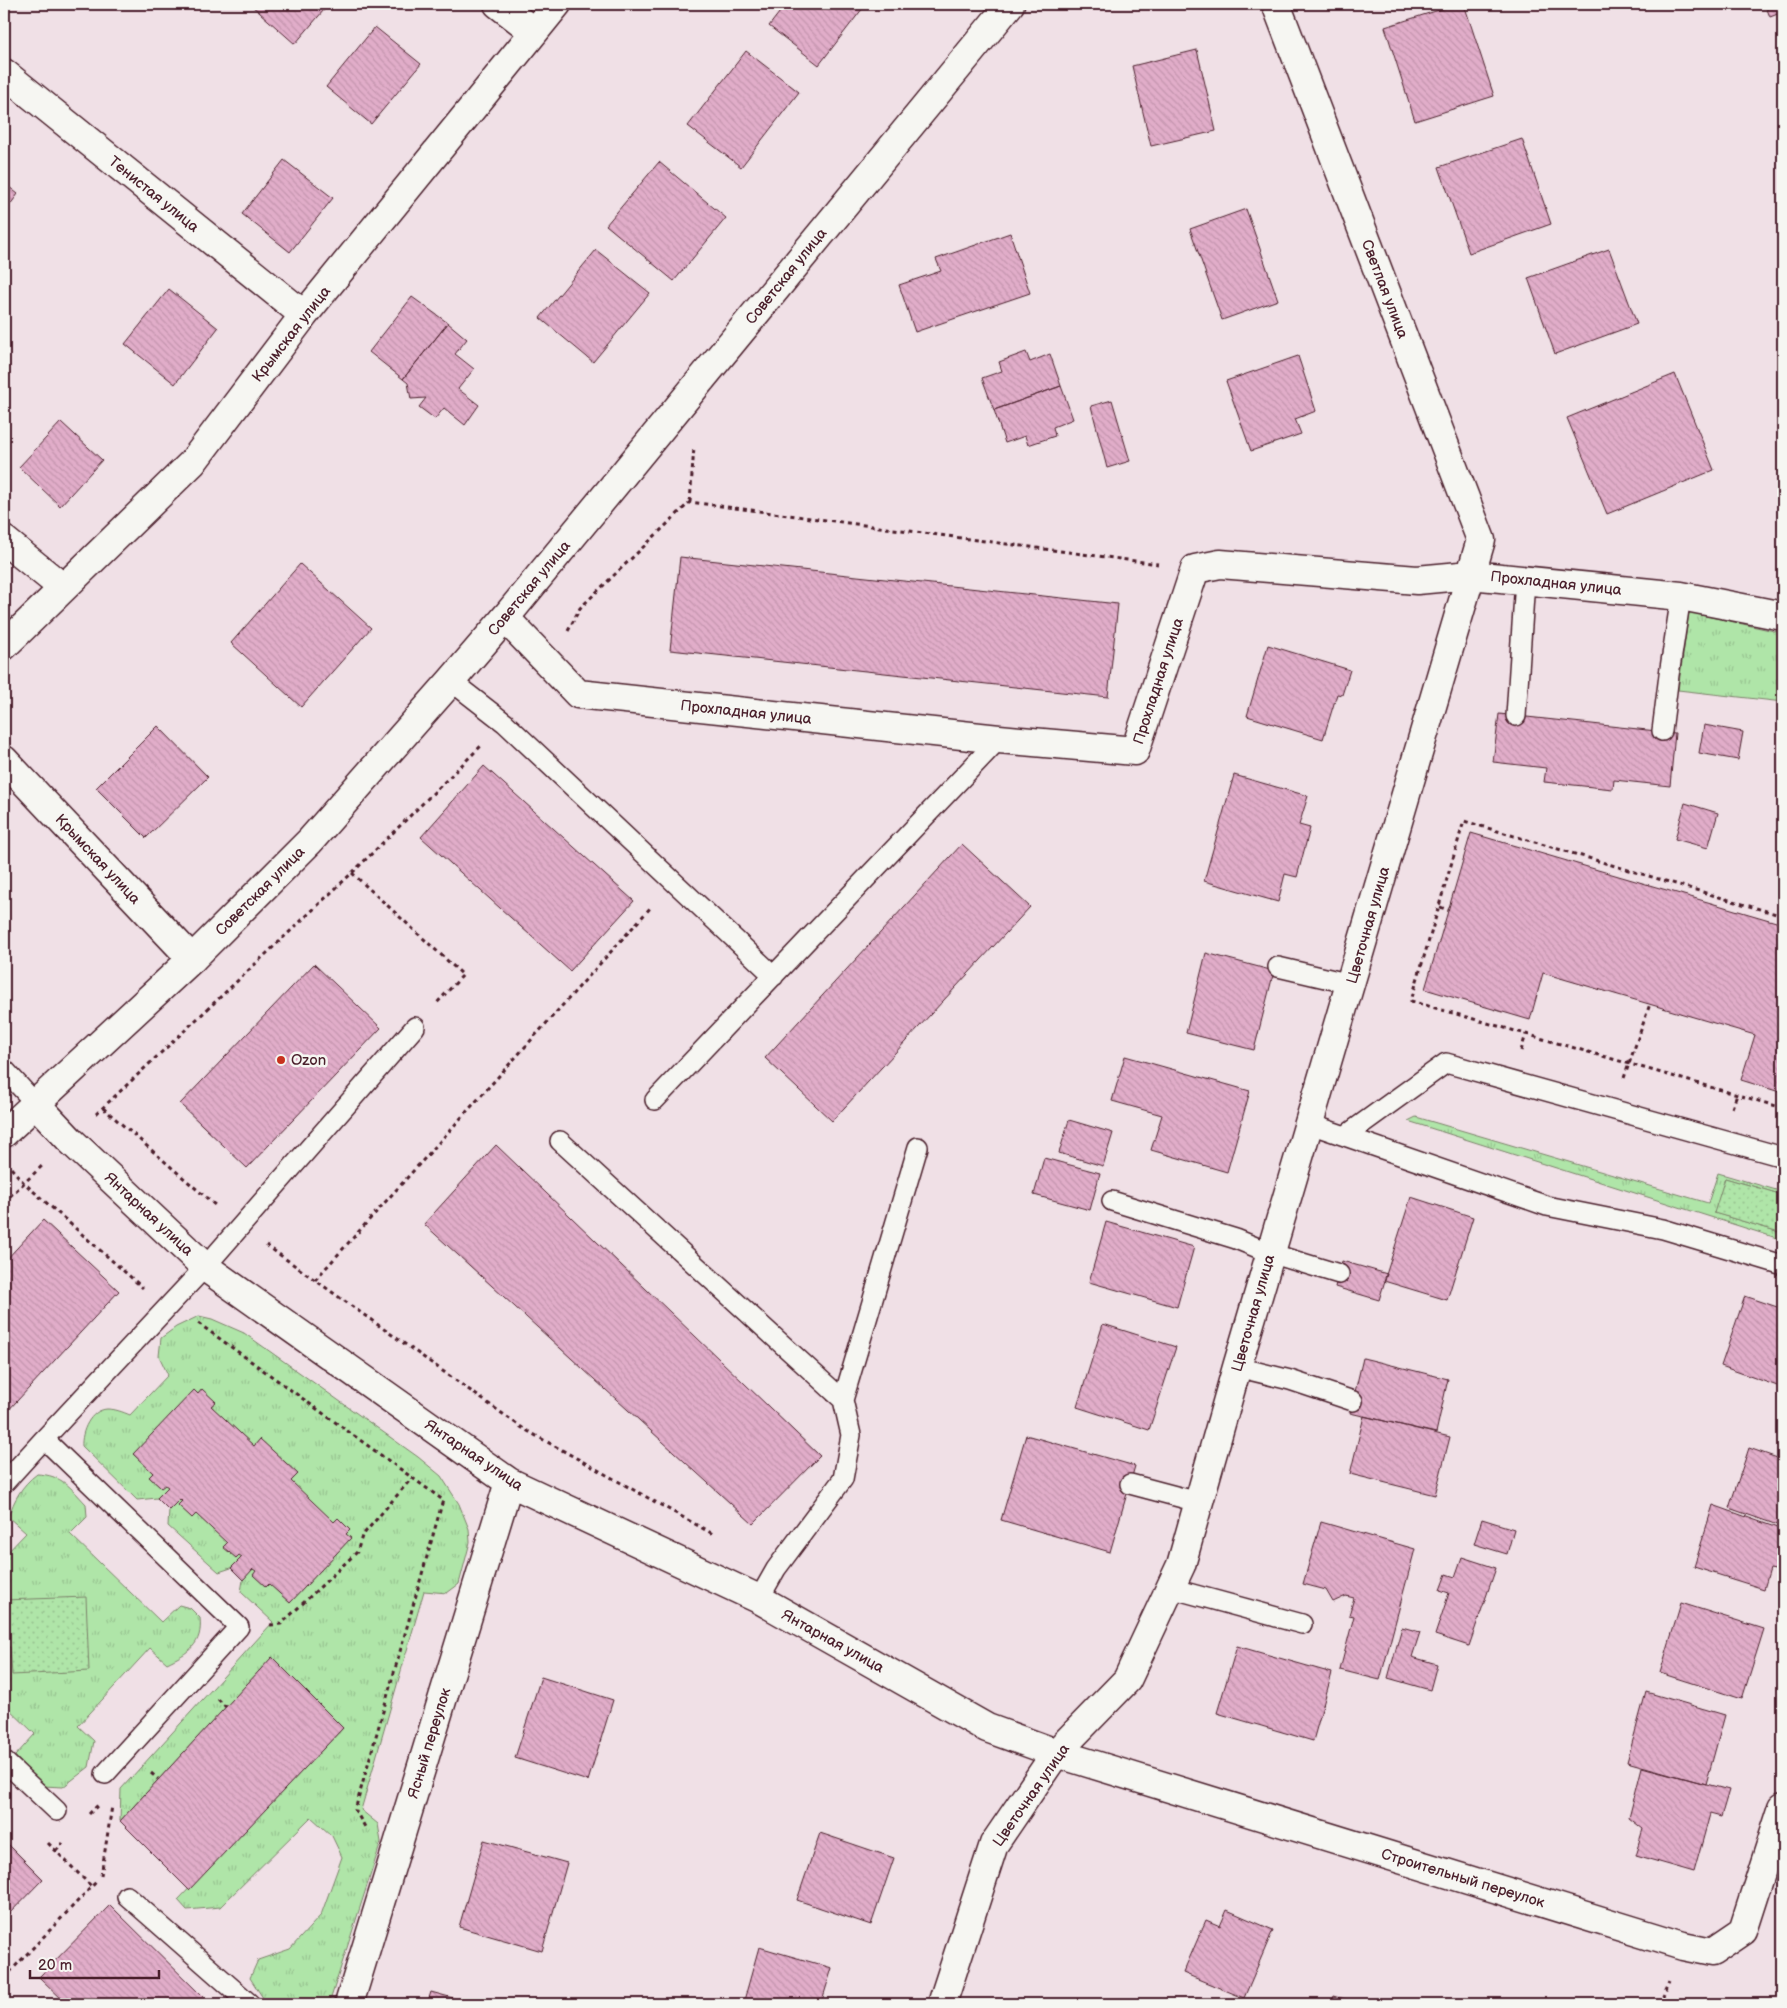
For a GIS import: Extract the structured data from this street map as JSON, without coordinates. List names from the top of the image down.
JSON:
{
  "streets": {
    "street": [
      "Тенистая улица",
      "Советская улица",
      "Светлая улица",
      "Крымская улица",
      "Прохладная улица",
      "Цветочная улица",
      "Янтарная улица",
      "Ясный переулок",
      "Строительный переулок"
    ]
  },
  "crossings": [
    ["Тенистая улица", "Крымская улица"],
    ["Советская улица", "Крымская улица"],
    ["Советская улица", "Прохладная улица"],
    ["Советская улица", "Янтарная улица"],
    ["Светлая улица", "Прохладная улица"],
    ["Светлая улица", "Цветочная улица"],
    ["Прохладная улица", "Цветочная улица"],
    ["Цветочная улица", "Янтарная улица"],
    ["Цветочная улица", "Строительный переулок"],
    ["Янтарная улица", "Ясный переулок"],
    ["Янтарная улица", "Строительный переулок"]
  ],
  "places": ["Ozon"],
  "scale_bar": "20 m"
}
